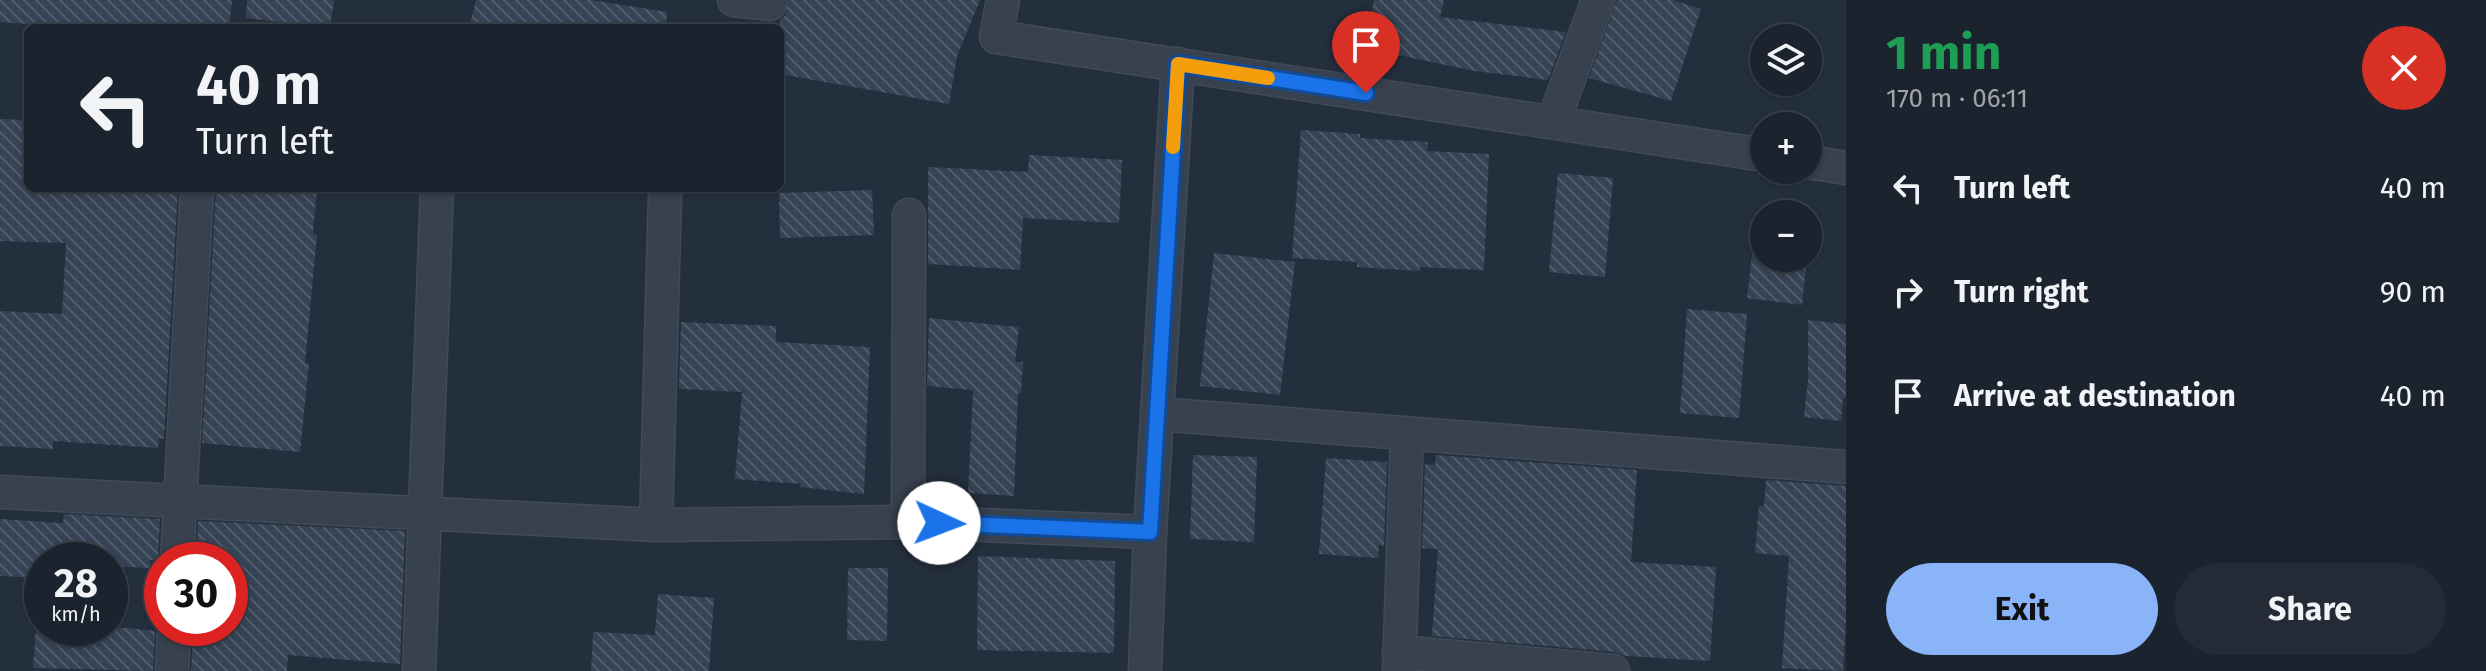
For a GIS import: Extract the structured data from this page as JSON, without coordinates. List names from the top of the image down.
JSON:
{
  "page": {
    "heading": ["1 min", "170 m · 06:11"],
    "map_buttons": ["+", "−"],
    "turn": ["40 m", "Turn left"],
    "list": [
      {
        "name": "Turn left",
        "value": "40 m"
      },
      {
        "name": "Turn right",
        "value": "90 m"
      },
      {
        "name": "Arrive at destination",
        "value": "40 m"
      }
    ],
    "speed": "28 km/h",
    "limit": "30",
    "buttons": ["Exit", "Share"]
  }
}
